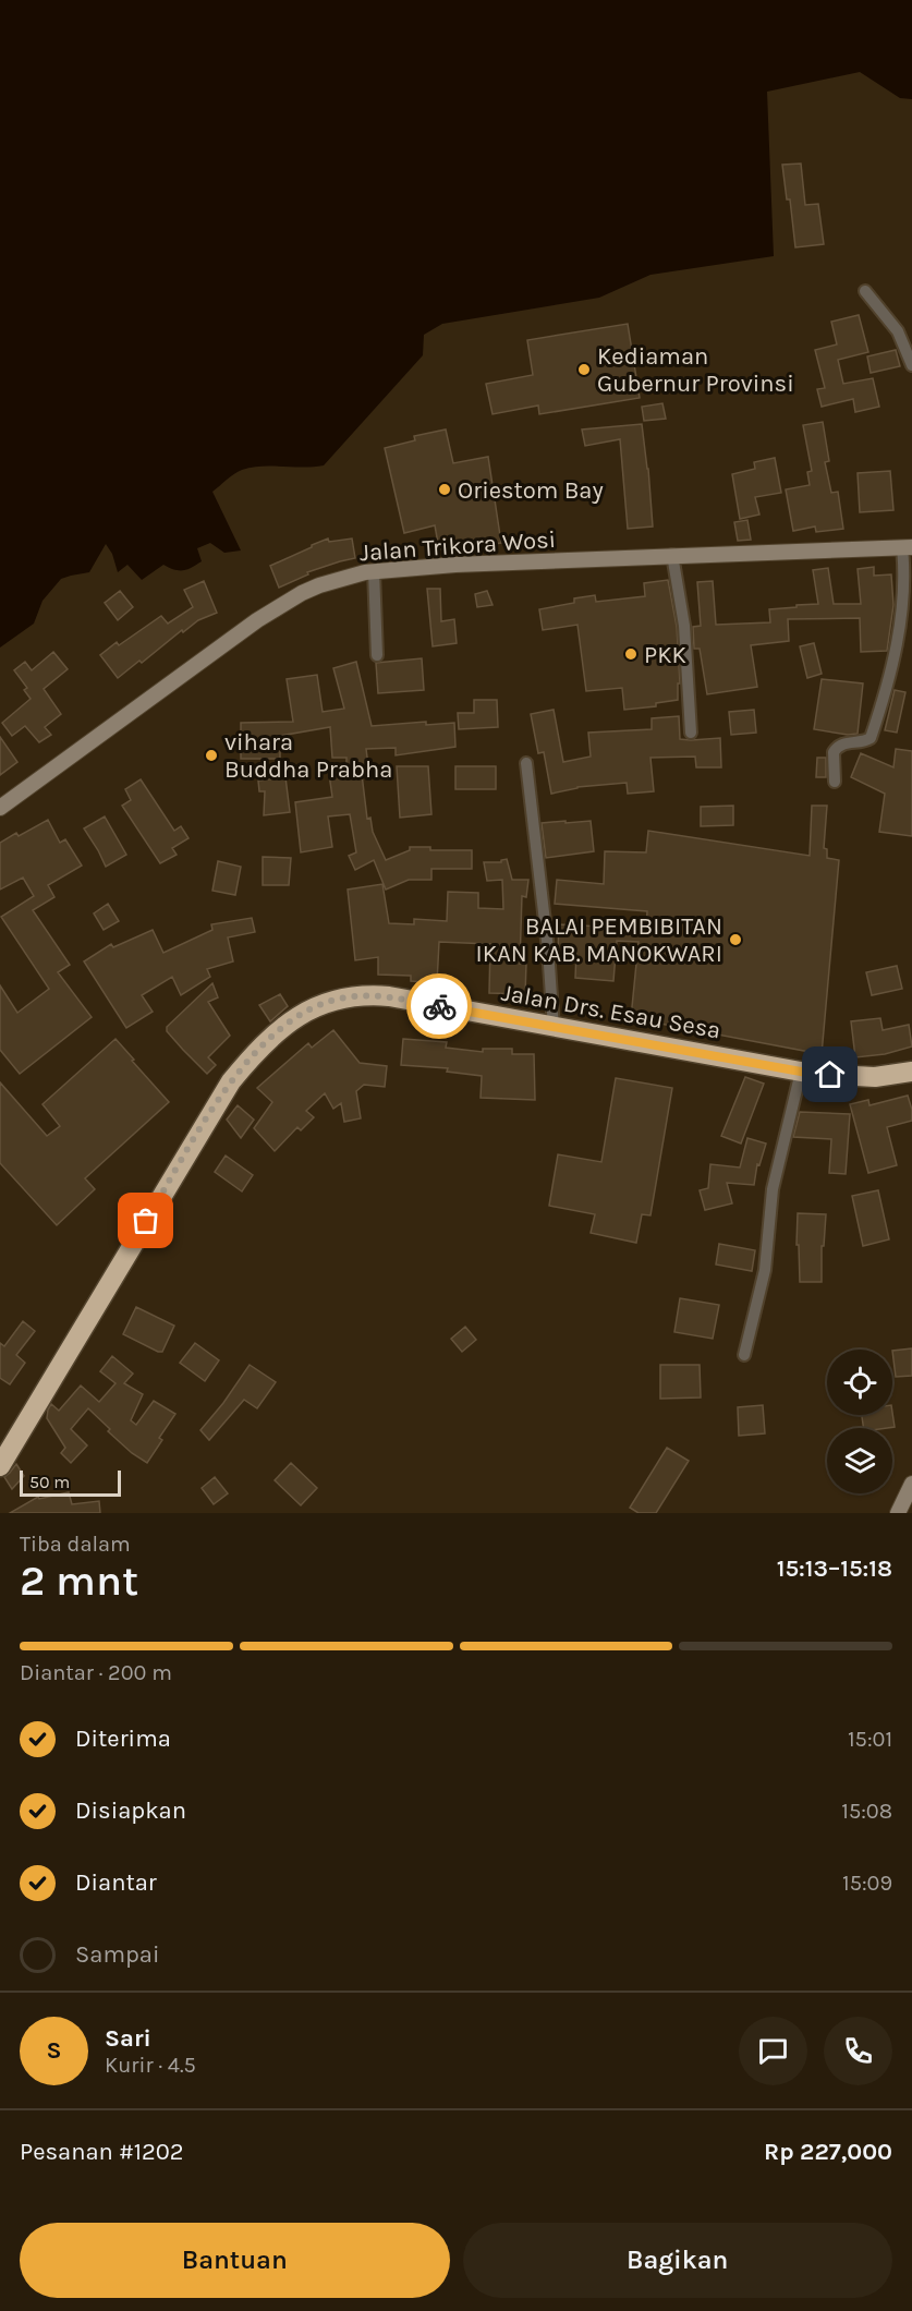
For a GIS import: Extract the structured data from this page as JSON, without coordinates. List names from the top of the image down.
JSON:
{
  "streets": {
    "highway": ["Jalan Drs. Esau Sesa"],
    "street": ["Jalan Trikora Wosi"]
  },
  "places": [
    "Kediaman Gubernur Provinsi",
    "Oriestom Bay",
    "PKK",
    "vihara Buddha Prabha",
    "BALAI PEMBIBITAN IKAN KAB. MANOKWARI"
  ],
  "scale_bar": "50 m",
  "page": {
    "scale": "50 m",
    "heading": ["2 mnt", "Tiba dalam", "15:13–15:18"],
    "panel": [
      "Sari",
      "Kurir · 4.5",
      "Pesanan #1202",
      "Rp 227,000"
    ],
    "bar": "Diantar · 200 m",
    "list": [
      ["Diterima", "15:01"],
      ["Disiapkan", "15:08"],
      ["Diantar", "15:09"],
      "Sampai"
    ],
    "round": "S",
    "buttons": ["Bantuan", "Bagikan"]
  }
}
